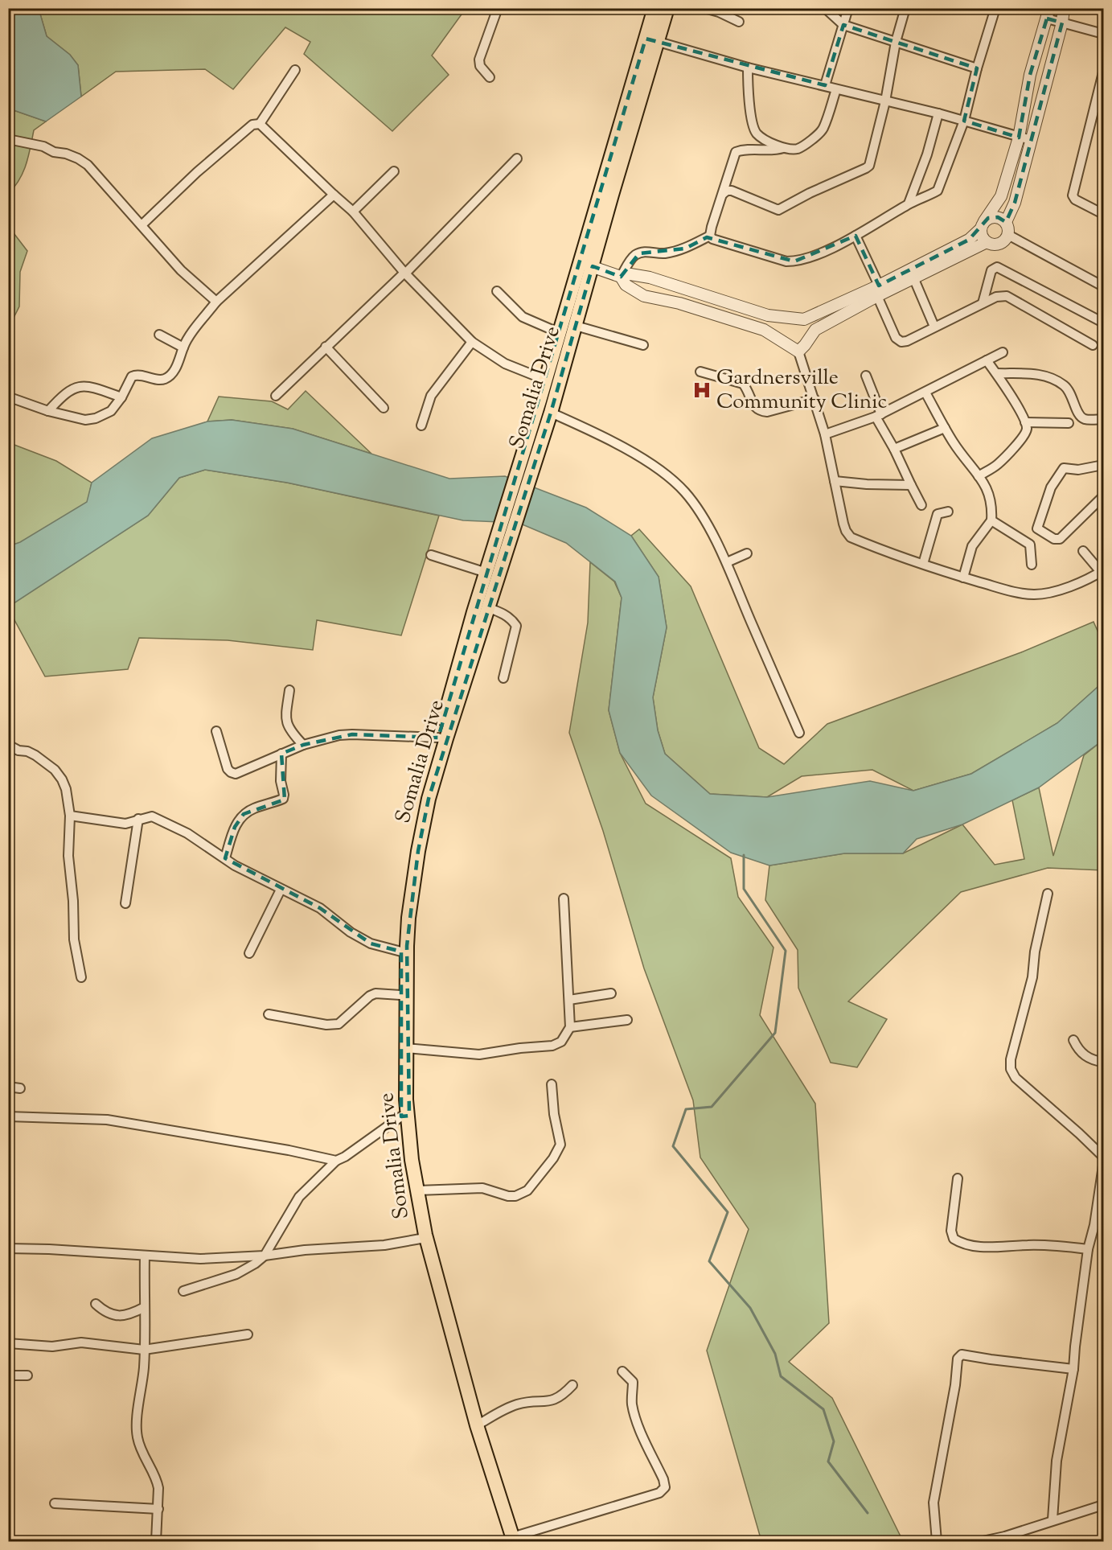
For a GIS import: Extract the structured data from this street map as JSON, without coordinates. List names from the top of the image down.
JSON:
{
  "streets": {
    "main road": ["Somalia Drive"]
  },
  "places": {
    "hospital": ["Gardnersville Community Clinic"]
  }
}
